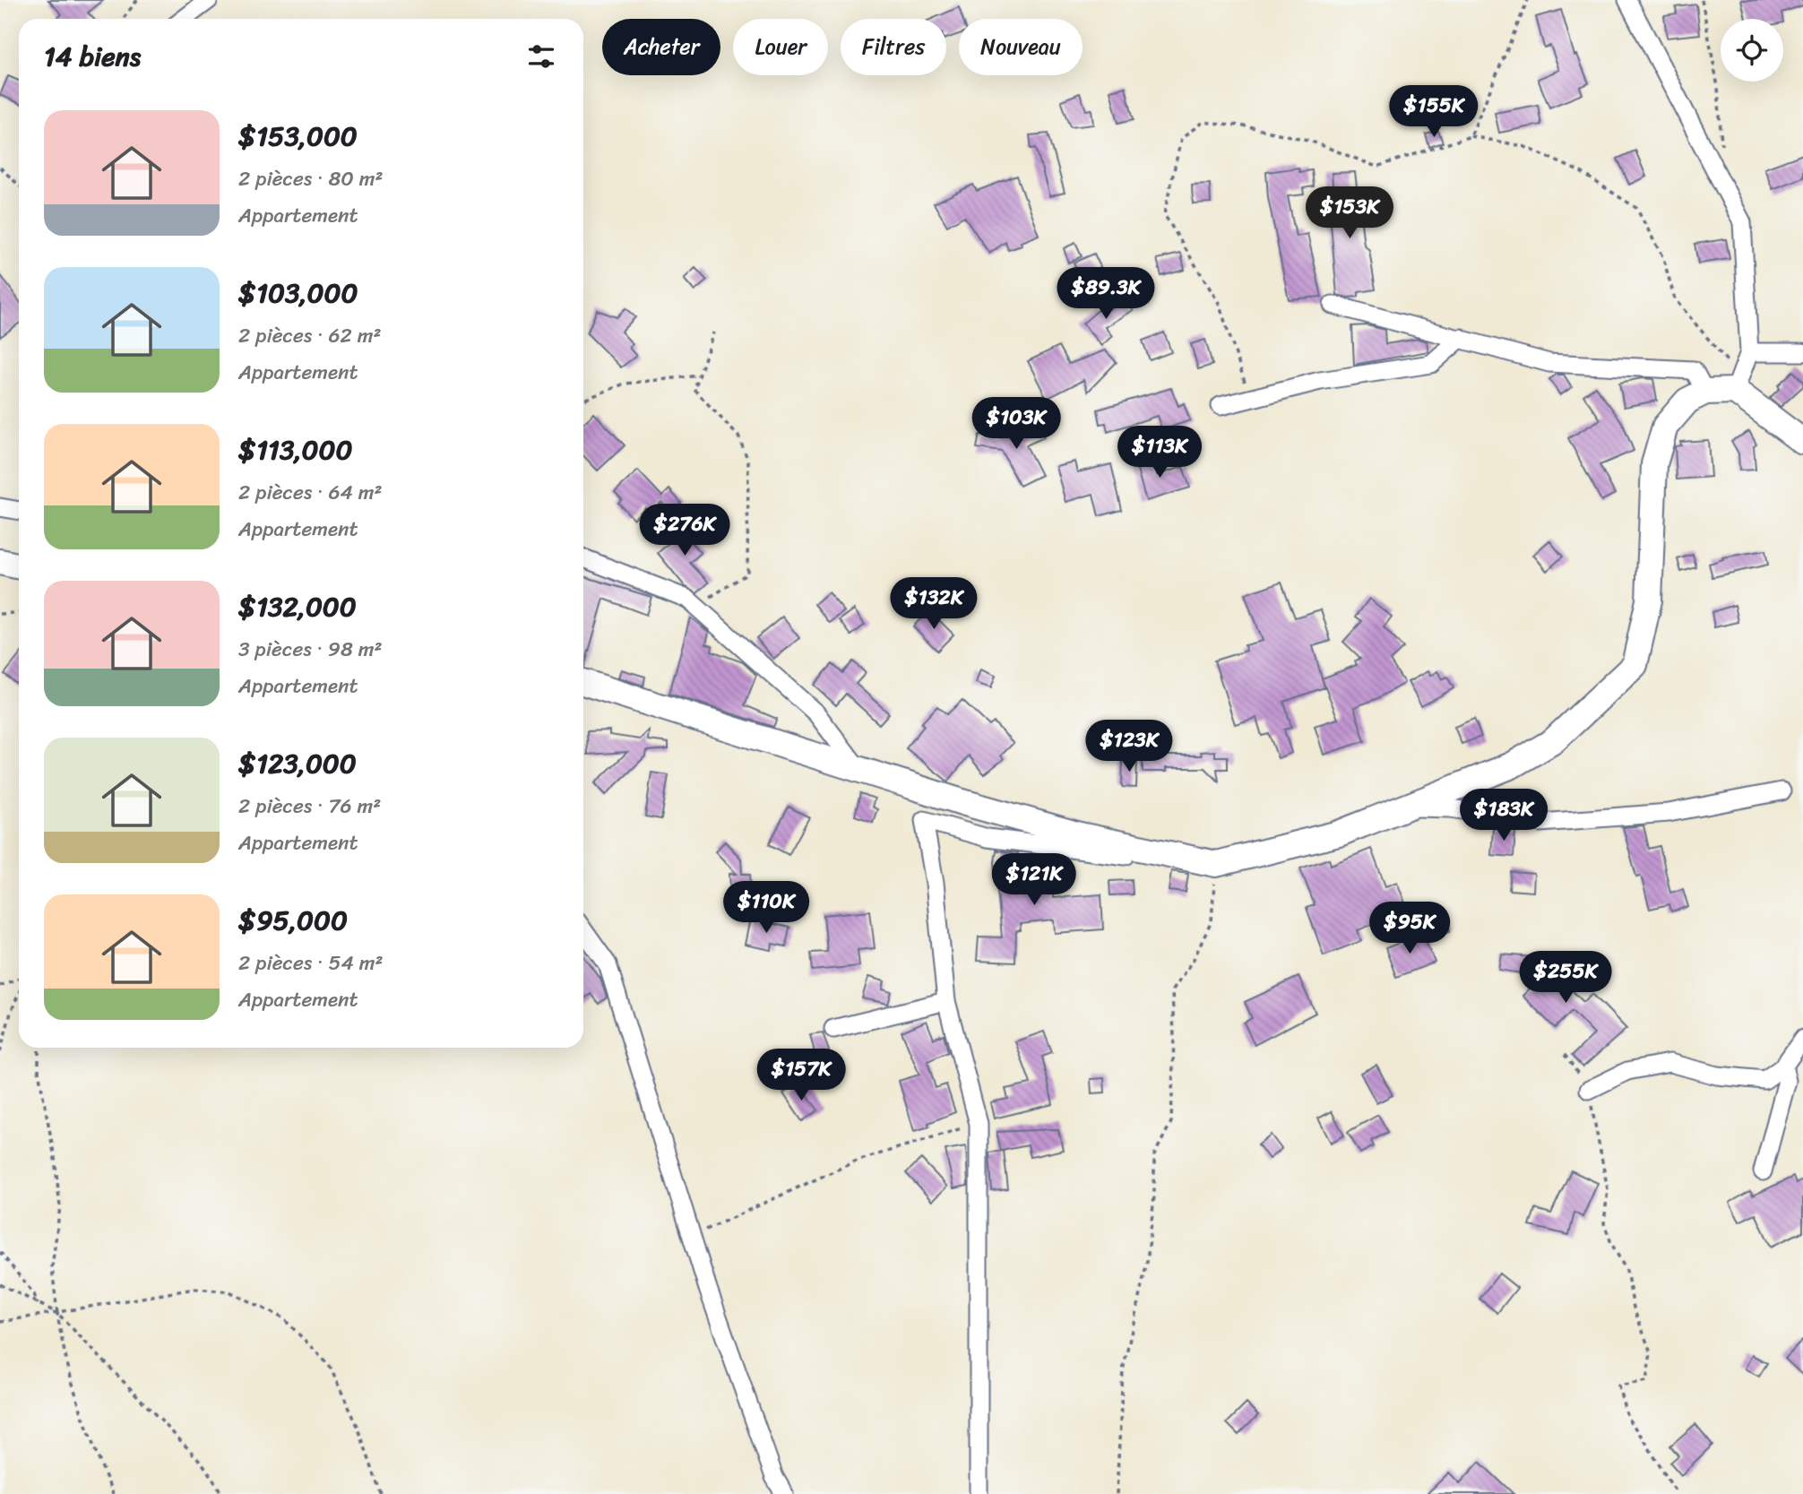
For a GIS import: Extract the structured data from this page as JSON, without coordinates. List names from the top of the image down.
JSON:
{
  "page": {
    "chip": [
      "Acheter",
      "Louer",
      "Filtres",
      "Nouveau"
    ],
    "heading": "14 biens",
    "price": [
      "$155K",
      "$153K",
      "$89.3K",
      "$103K",
      "$113K",
      "$276K",
      "$132K",
      "$123K",
      "$183K",
      "$121K",
      "$110K",
      "$95K",
      "$255K",
      "$157K"
    ],
    "list": [
      {
        "name": "$153,000",
        "note": "2 pièces · 80 m² · Appartement"
      },
      {
        "name": "$103,000",
        "note": "2 pièces · 62 m² · Appartement"
      },
      {
        "name": "$113,000",
        "note": "2 pièces · 64 m² · Appartement"
      },
      {
        "name": "$132,000",
        "note": "3 pièces · 98 m² · Appartement"
      },
      {
        "name": "$123,000",
        "note": "2 pièces · 76 m² · Appartement"
      },
      {
        "name": "$95,000",
        "note": "2 pièces · 54 m² · Appartement"
      }
    ]
  }
}
